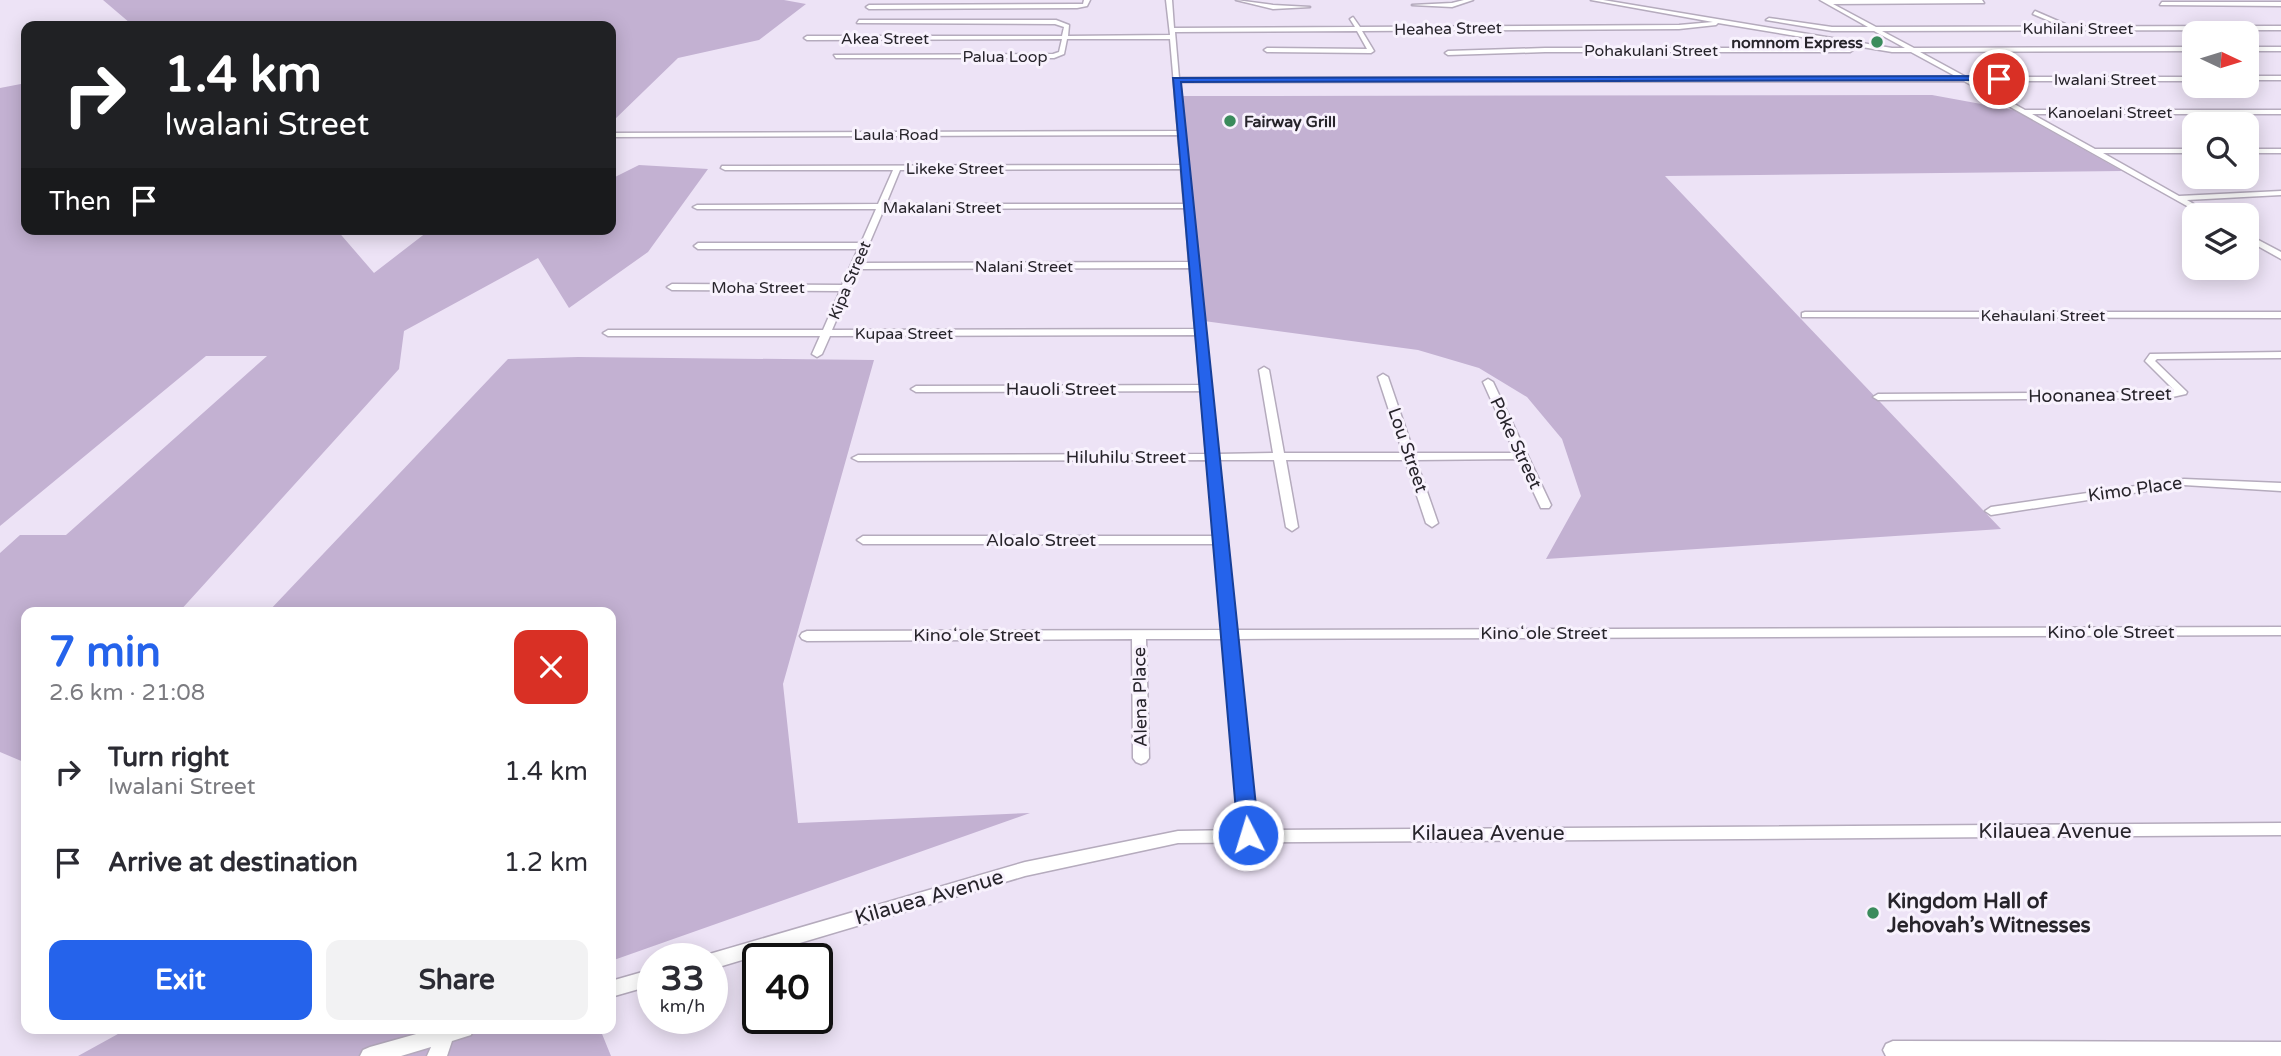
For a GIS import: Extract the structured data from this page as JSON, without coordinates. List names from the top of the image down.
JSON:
{
  "streets": {
    "street": [
      "Heahea Street",
      "Kuhilani Street",
      "Akea Street",
      "Pohakulani Street",
      "Palua Loop",
      "Iwalani Street",
      "Kanoelani Street",
      "Laula Road",
      "Likeke Street",
      "Makalani Street",
      "Nalani Street",
      "Kipa Street",
      "Moha Street",
      "Kehaulani Street",
      "Kupaa Street",
      "Hauoli Street",
      "Hoonanea Street",
      "Poke Street",
      "Lou Street",
      "Hiluhilu Street",
      "Kimo Place",
      "Aloalo Street",
      "Kinoʻole Street",
      "Alena Place",
      "Kilauea Avenue"
    ]
  },
  "crossings": [
    ["Heahea Street", "Akea Street"],
    ["Akea Street", "Palua Loop"],
    ["Likeke Street", "Kipa Street"],
    ["Makalani Street", "Kipa Street"],
    ["Nalani Street", "Kipa Street"],
    ["Kipa Street", "Moha Street"],
    ["Kipa Street", "Kupaa Street"],
    ["Poke Street", "Hiluhilu Street"],
    ["Lou Street", "Hiluhilu Street"],
    ["Kinoʻole Street", "Alena Place"]
  ],
  "places": ["nomnom Express", "Fairway Grill", "Kingdom Hall of Jehovah’s Witnesses"],
  "north": "right",
  "page": {
    "turn": ["1.4 km", "Iwalani Street"],
    "then": "Then",
    "heading": ["7 min", "2.6 km · 21:08"],
    "list": [
      {
        "name": "Turn right",
        "note": "Iwalani Street",
        "value": "1.4 km"
      },
      {
        "name": "Arrive at destination",
        "value": "1.2 km"
      }
    ],
    "buttons": ["Exit", "Share"],
    "speed": "33 km/h",
    "limit": "40"
  }
}
